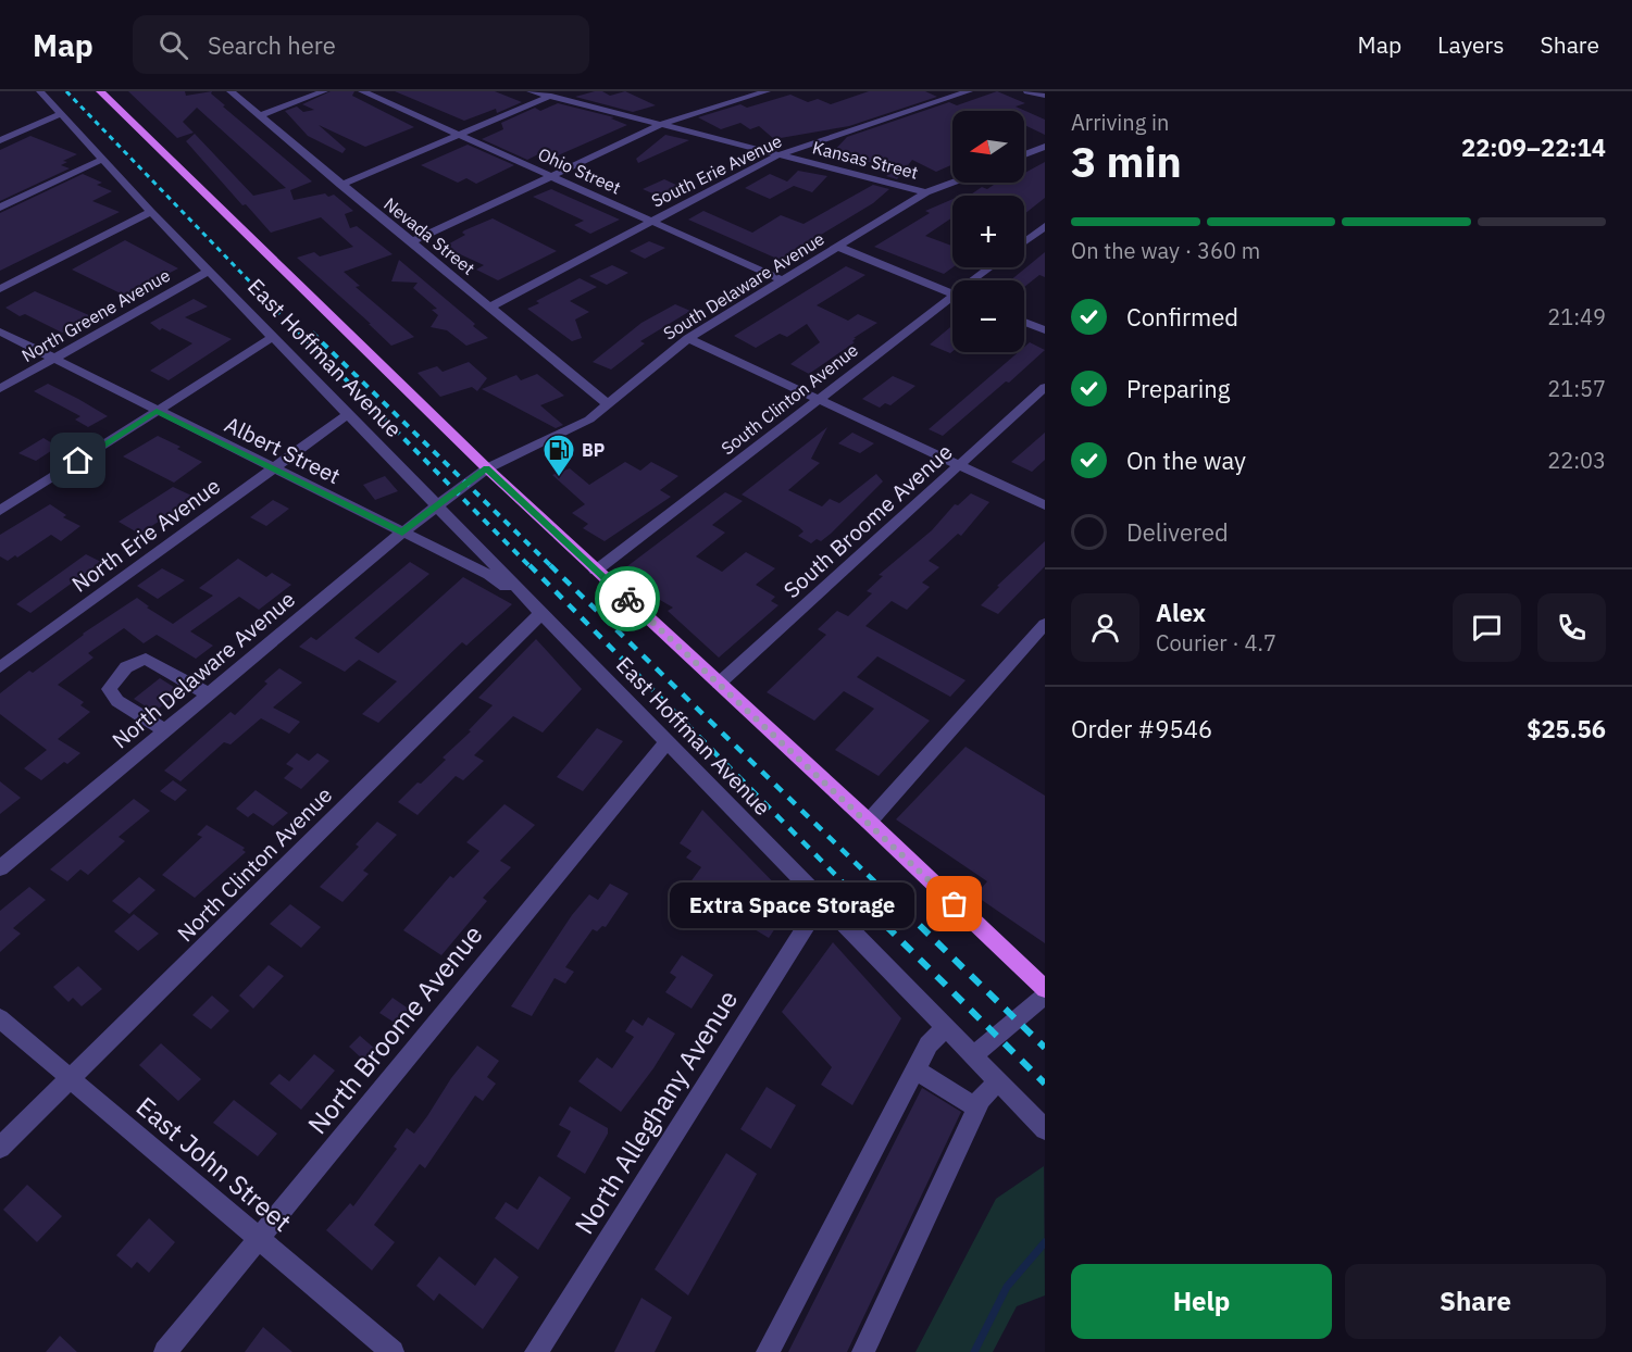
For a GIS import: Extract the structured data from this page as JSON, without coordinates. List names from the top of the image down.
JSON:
{
  "streets": {
    "main road": ["East Hoffman Avenue"],
    "street": [
      "Kansas Street",
      "Ohio Street",
      "South Erie Avenue",
      "Nevada Street",
      "South Delaware Avenue",
      "North Greene Avenue",
      "South Clinton Avenue",
      "Albert Street",
      "South Broome Avenue",
      "North Erie Avenue",
      "North Delaware Avenue",
      "North Clinton Avenue",
      "North Broome Avenue",
      "North Alleghany Avenue",
      "East John Street"
    ]
  },
  "crossings": [
    ["Kansas Street", "South Erie Avenue"],
    ["Kansas Street", "South Delaware Avenue"],
    ["Ohio Street", "South Erie Avenue"],
    ["Ohio Street", "South Delaware Avenue"],
    ["South Erie Avenue", "Nevada Street"],
    ["Nevada Street", "South Delaware Avenue"],
    ["South Delaware Avenue", "East Hoffman Avenue"],
    ["South Delaware Avenue", "North Delaware Avenue"],
    ["North Greene Avenue", "East Hoffman Avenue"],
    ["North Greene Avenue", "Albert Street"],
    ["East Hoffman Avenue", "South Clinton Avenue"],
    ["East Hoffman Avenue", "Albert Street"],
    ["East Hoffman Avenue", "South Broome Avenue"],
    ["East Hoffman Avenue", "North Erie Avenue"],
    ["East Hoffman Avenue", "North Delaware Avenue"],
    ["East Hoffman Avenue", "North Clinton Avenue"],
    ["East Hoffman Avenue", "North Broome Avenue"],
    ["East Hoffman Avenue", "North Alleghany Avenue"],
    ["Albert Street", "North Erie Avenue"],
    ["Albert Street", "North Delaware Avenue"],
    ["Albert Street", "North Clinton Avenue"],
    ["North Clinton Avenue", "East John Street"],
    ["North Broome Avenue", "East John Street"]
  ],
  "places": {
    "fuel station": ["BP"],
    "other": ["Extra Space Storage"]
  },
  "north": "left",
  "page": {
    "header": "Map",
    "search": "Search here",
    "nav": ["Map", "Layers", "Share"],
    "heading": ["3 min", "Arriving in", "22:09–22:14"],
    "panel": [
      "Alex",
      "Courier · 4.7",
      "Order #9546",
      "$25.56"
    ],
    "map_buttons": ["+", "−"],
    "bar": "On the way · 360 m",
    "list": [
      ["Confirmed", "21:49"],
      ["Preparing", "21:57"],
      ["On the way", "22:03"],
      "Delivered"
    ],
    "bubble": "Extra Space Storage",
    "buttons": ["Help", "Share"]
  }
}
